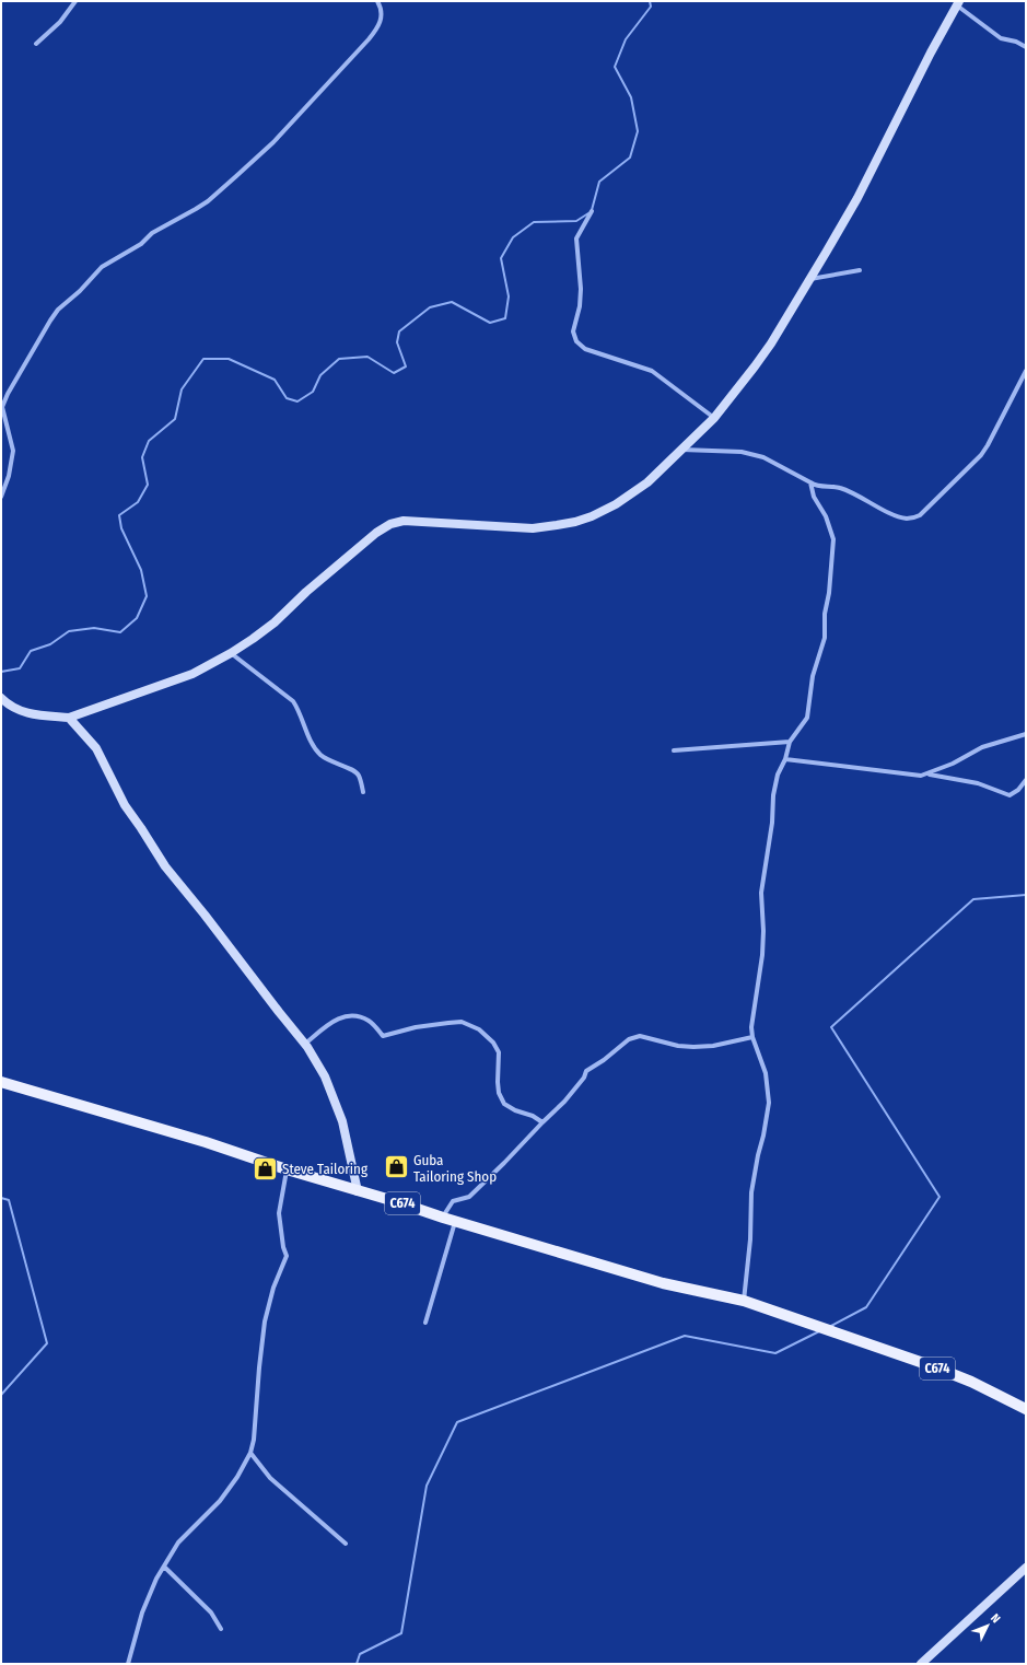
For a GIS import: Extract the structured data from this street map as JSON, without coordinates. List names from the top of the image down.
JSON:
{
  "streets": {
    "main road": ["C674"]
  },
  "places": {
    "shop": ["Guba Tailoring Shop", "Steve Tailoring"]
  },
  "north": "top right"
}
